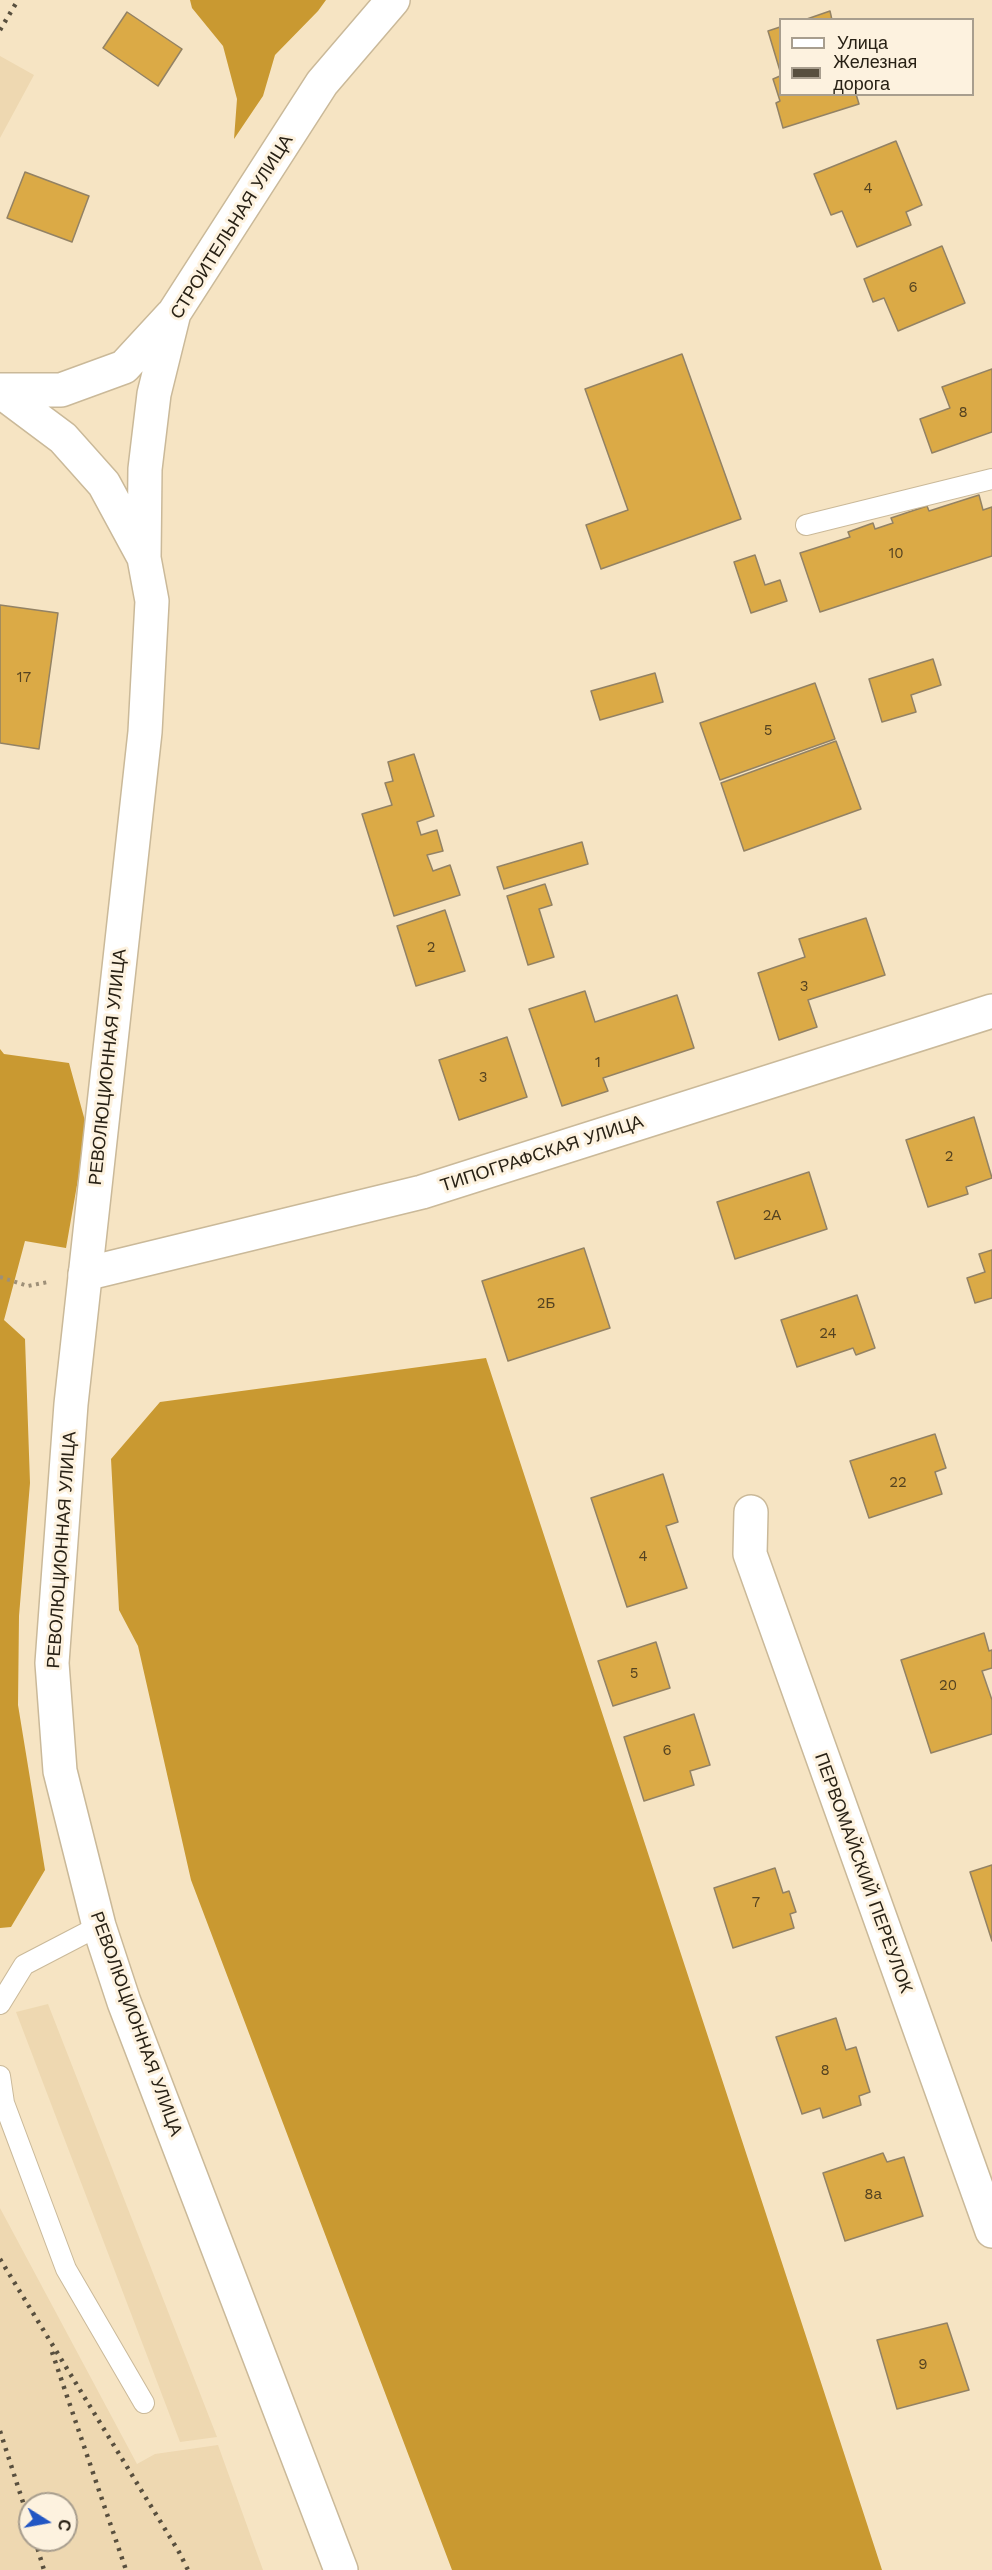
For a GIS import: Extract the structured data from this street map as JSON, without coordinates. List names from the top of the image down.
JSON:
{
  "streets": {
    "street": [
      "СТРОИТЕЛЬНАЯ УЛИЦА",
      "РЕВОЛЮЦИОННАЯ УЛИЦА",
      "ТИПОГРАФСКАЯ УЛИЦА",
      "ПЕРВОМАЙСКИЙ ПЕРЕУЛОК"
    ]
  },
  "crossings": [
    ["СТРОИТЕЛЬНАЯ УЛИЦА", "РЕВОЛЮЦИОННАЯ УЛИЦА"],
    ["РЕВОЛЮЦИОННАЯ УЛИЦА", "ТИПОГРАФСКАЯ УЛИЦА"]
  ],
  "house_numbers": [
    "4",
    "6",
    "8",
    "10",
    "17",
    "5",
    "2",
    "3",
    "1",
    "3",
    "2",
    "2А",
    "2Б",
    "24",
    "22",
    "4",
    "5",
    "20",
    "6",
    "7",
    "8",
    "8а",
    "9"
  ],
  "legend": ["Улица", "Железная дорога"],
  "north": "right"
}
